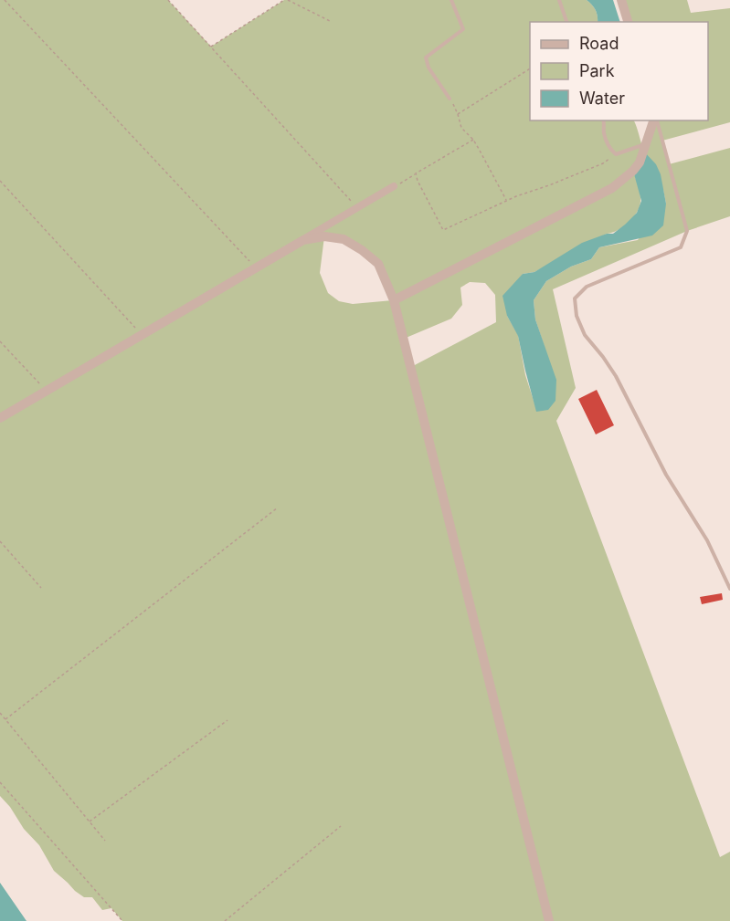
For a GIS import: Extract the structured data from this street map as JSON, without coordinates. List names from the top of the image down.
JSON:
{
  "legend": ["Road", "Park", "Water"]
}
